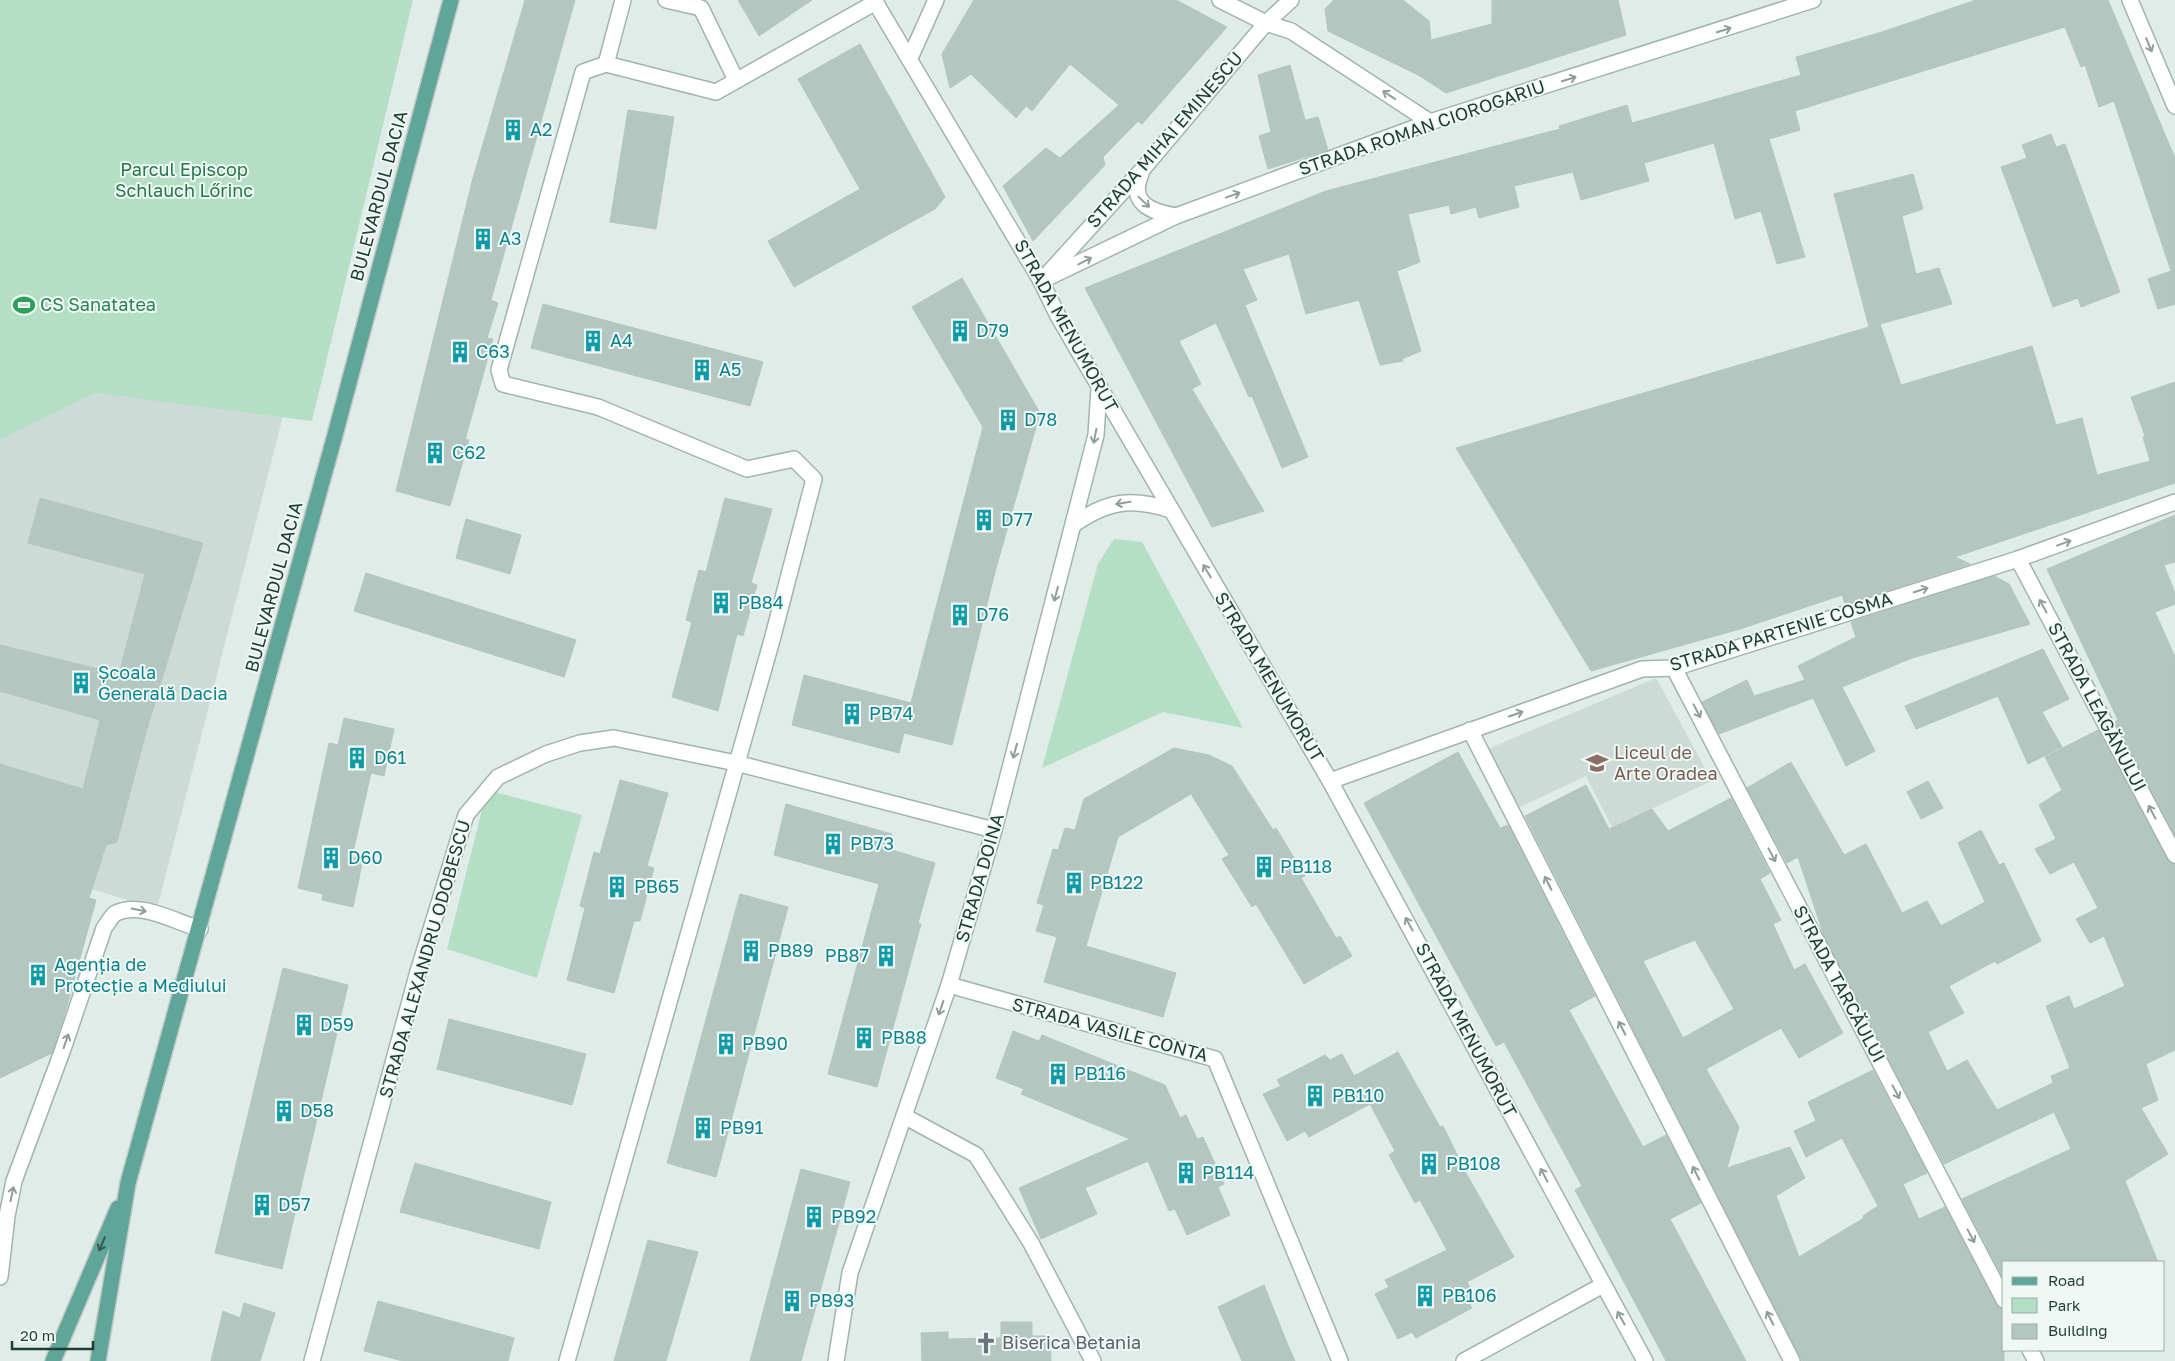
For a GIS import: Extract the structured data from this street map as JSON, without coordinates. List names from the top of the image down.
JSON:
{
  "streets": {
    "main road": ["BULEVARDUL DACIA"],
    "street": [
      "STRADA ROMAN CIOROGARIU",
      "STRADA MIHAI EMINESCU",
      "STRADA MENUMORUT",
      "STRADA PARTENIE COSMA",
      "STRADA LEAGĂNULUI",
      "STRADA DOINA",
      "STRADA ALEXANDRU ODOBESCU",
      "STRADA TARCĂULUI",
      "STRADA VASILE CONTA"
    ]
  },
  "crossings": [
    ["STRADA ROMAN CIOROGARIU", "STRADA MIHAI EMINESCU"],
    ["STRADA ROMAN CIOROGARIU", "STRADA MENUMORUT"],
    ["STRADA MIHAI EMINESCU", "STRADA MENUMORUT"],
    ["STRADA MENUMORUT", "STRADA PARTENIE COSMA"],
    ["STRADA MENUMORUT", "STRADA DOINA"],
    ["STRADA PARTENIE COSMA", "STRADA LEAGĂNULUI"],
    ["STRADA PARTENIE COSMA", "STRADA TARCĂULUI"],
    ["STRADA DOINA", "STRADA ALEXANDRU ODOBESCU"],
    ["STRADA DOINA", "STRADA VASILE CONTA"]
  ],
  "one_way": [
    "STRADA ROMAN CIOROGARIU",
    "STRADA MENUMORUT",
    "STRADA PARTENIE COSMA",
    "STRADA LEAGĂNULUI",
    "STRADA DOINA",
    "STRADA TARCĂULUI"
  ],
  "parks": ["Parcul Episcop Schlauch Lőrinc"],
  "places": {
    "building": [
      "A2",
      "A3",
      "D79",
      "A4",
      "C63",
      "A5",
      "D78",
      "C62",
      "D77",
      "PB84",
      "D76",
      "Școala Generală Dacia",
      "PB74",
      "D61",
      "PB73",
      "D60",
      "PB118",
      "PB122",
      "PB65",
      "PB89",
      "PB87",
      "Agenția de Protecție a Mediului",
      "D59",
      "PB88",
      "PB90",
      "PB116",
      "PB110",
      "D58",
      "PB91",
      "PB108",
      "PB114",
      "D57",
      "PB92",
      "PB106",
      "PB93"
    ],
    "sports": ["CS Sanatatea"],
    "school or university": ["Liceul de Arte Oradea"],
    "church": ["Biserica Betania"]
  },
  "legend": ["Road", "Park", "Building"],
  "scale_bar": "20 m"
}
